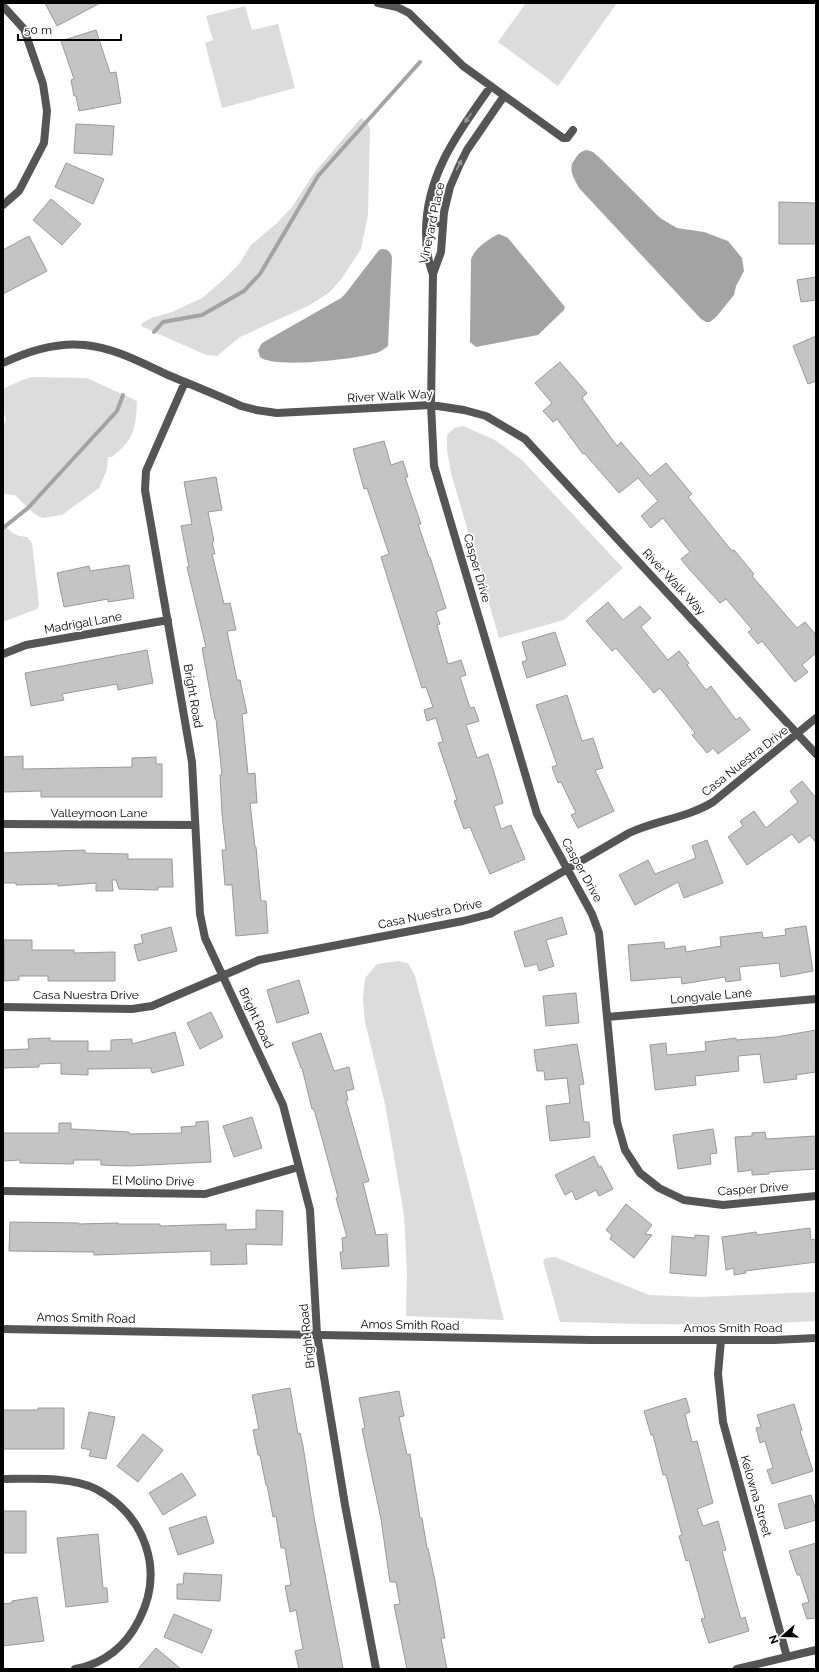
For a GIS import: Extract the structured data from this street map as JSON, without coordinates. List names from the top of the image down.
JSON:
{
  "streets": {
    "street": [
      "Vineyard Place",
      "River Walk Way",
      "Casper Drive",
      "Madrigal Lane",
      "Bright Road",
      "Casa Nuestra Drive",
      "Valleymoon Lane",
      "Longvale Lane",
      "El Molino Drive",
      "Amos Smith Road",
      "Kelowna Street"
    ]
  },
  "crossings": [
    ["Vineyard Place", "River Walk Way"],
    ["Vineyard Place", "Casper Drive"],
    ["River Walk Way", "Casper Drive"],
    ["River Walk Way", "Bright Road"],
    ["River Walk Way", "Casa Nuestra Drive"],
    ["Casper Drive", "Casa Nuestra Drive"],
    ["Casper Drive", "Longvale Lane"],
    ["Madrigal Lane", "Bright Road"],
    ["Bright Road", "Casa Nuestra Drive"],
    ["Bright Road", "Valleymoon Lane"],
    ["Bright Road", "El Molino Drive"],
    ["Bright Road", "Amos Smith Road"],
    ["Amos Smith Road", "Kelowna Street"]
  ],
  "scale_bar": "50 m",
  "north": "left"
}
